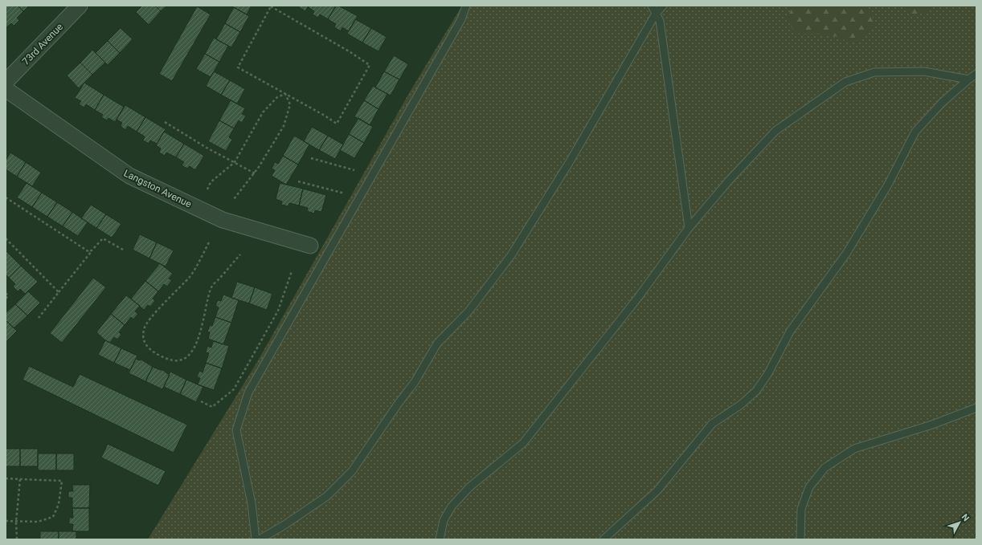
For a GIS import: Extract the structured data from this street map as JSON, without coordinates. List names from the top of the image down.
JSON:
{
  "streets": {
    "street": ["73rd Avenue", "Langston Avenue"]
  },
  "north": "top right"
}
